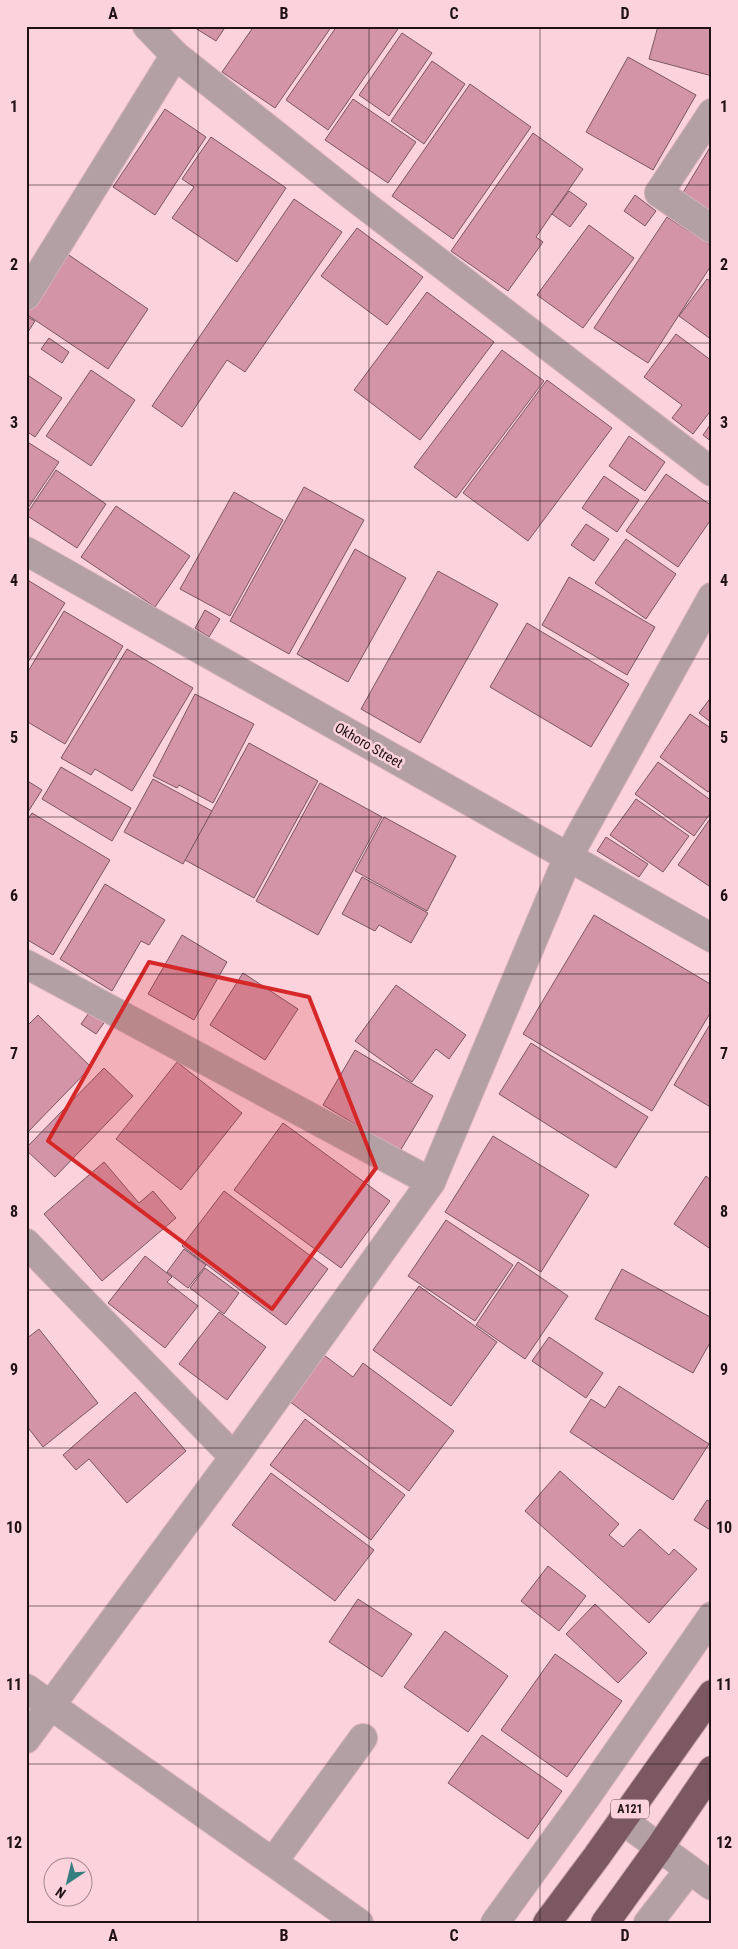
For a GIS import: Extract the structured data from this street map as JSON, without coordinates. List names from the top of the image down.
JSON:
{
  "streets": {
    "highway": ["A121"],
    "street": ["Okhoro Street"]
  },
  "north": "bottom left",
  "grid": {
    "columns": [
      "A",
      "B",
      "C",
      "D"
    ],
    "rows": [
      "1",
      "2",
      "3",
      "4",
      "5",
      "6",
      "7",
      "8",
      "9",
      "10",
      "11",
      "12"
    ]
  }
}
